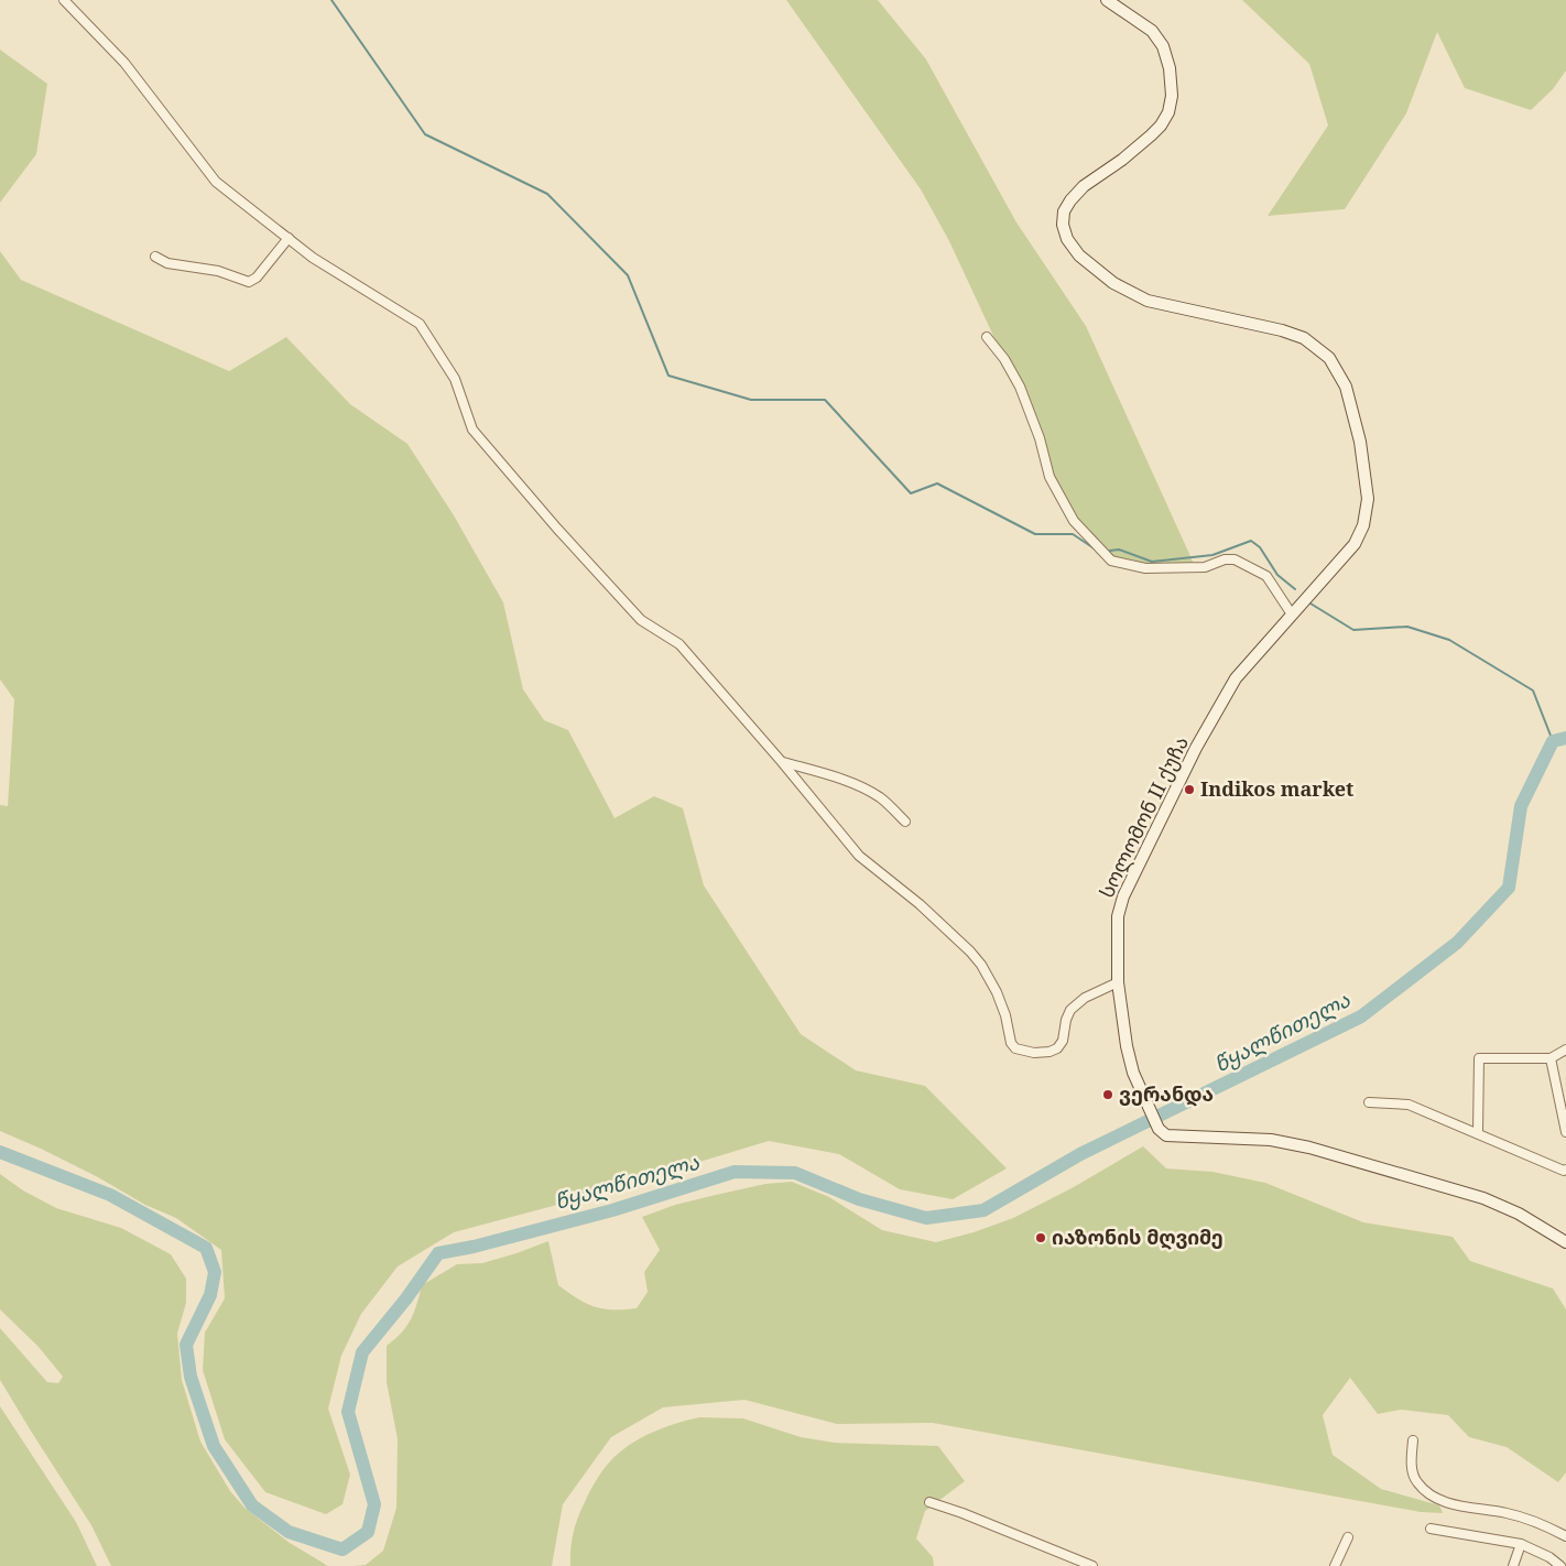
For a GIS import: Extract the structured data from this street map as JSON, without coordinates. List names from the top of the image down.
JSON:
{
  "streets": {
    "main road": ["სოლომონ II ქუჩა"]
  },
  "water": ["წყალწითელა"],
  "places": ["Indikos market", "ვერანდა", "იაზონის მღვიმე"]
}
